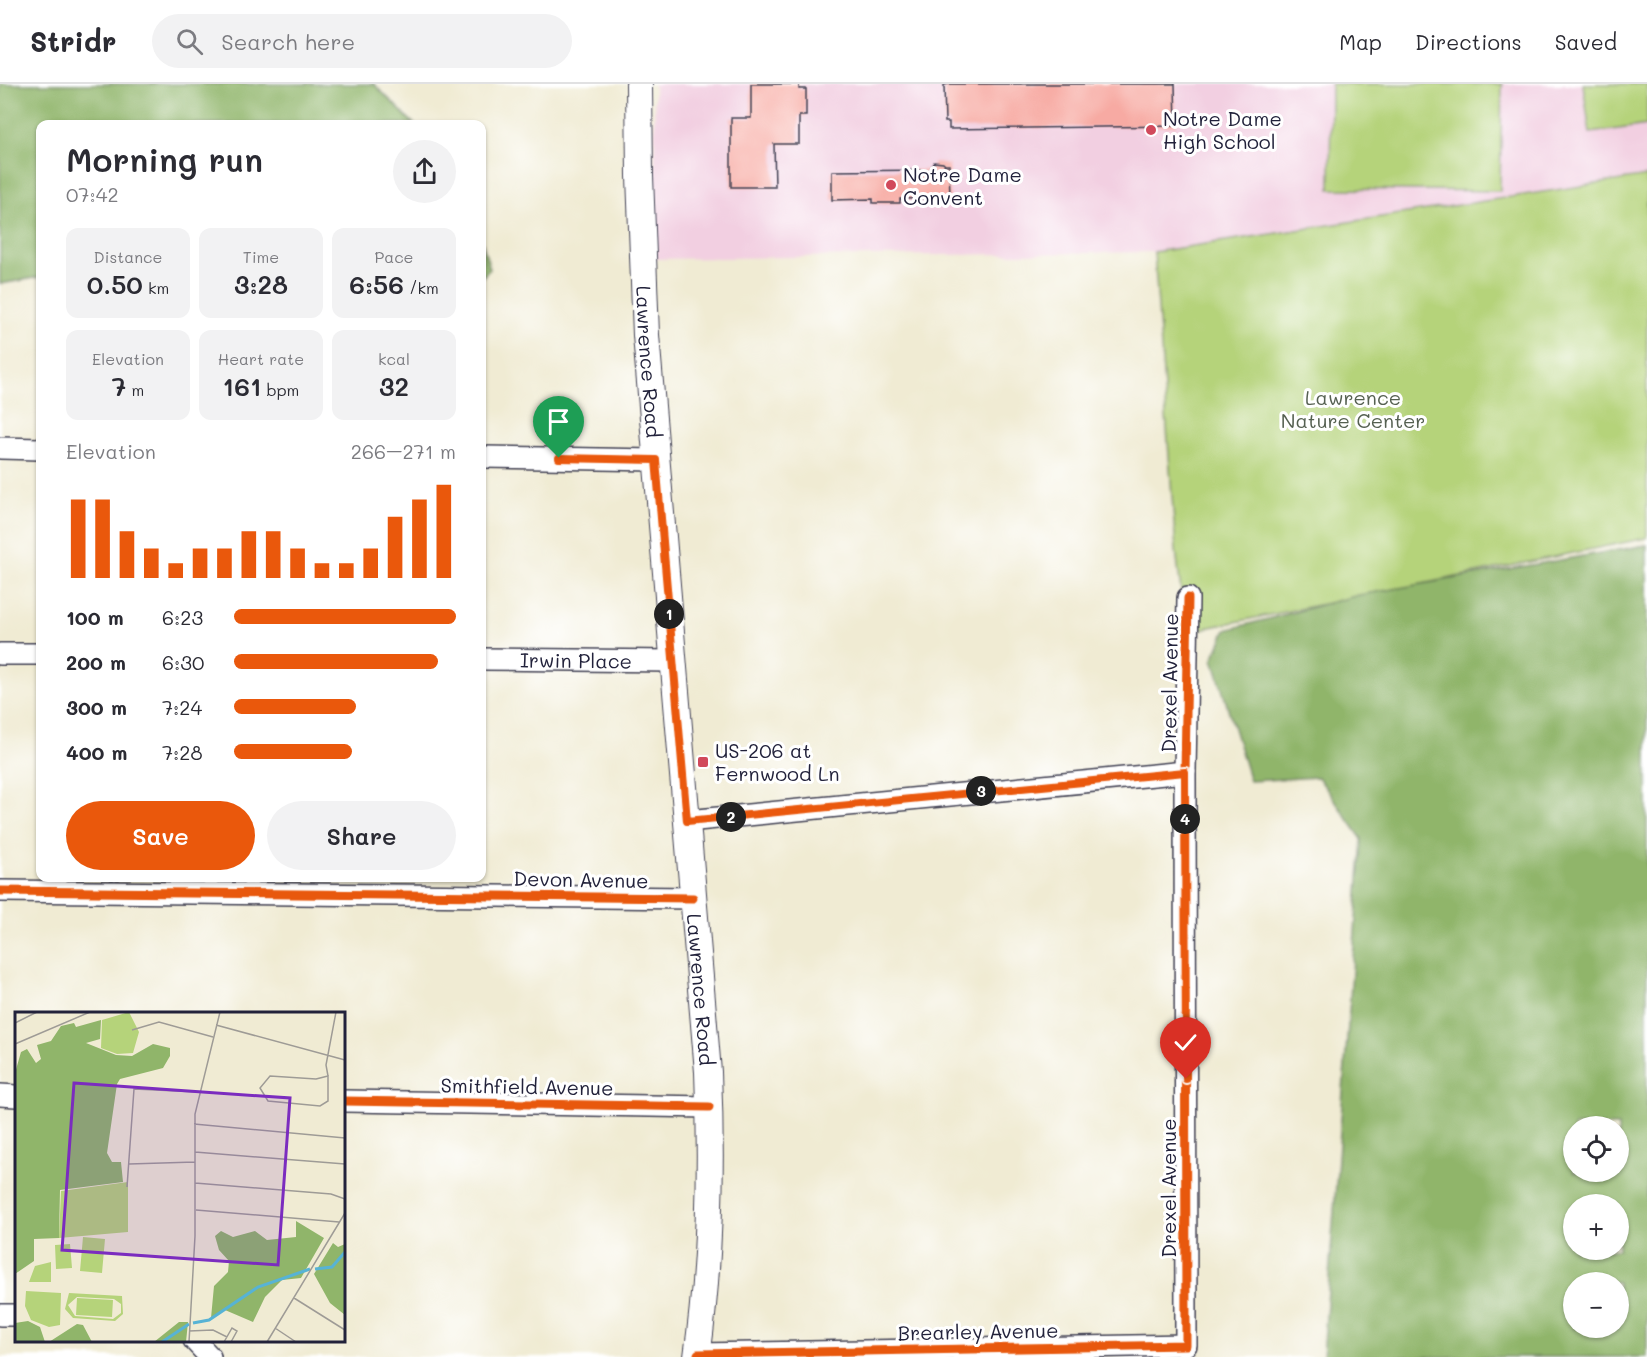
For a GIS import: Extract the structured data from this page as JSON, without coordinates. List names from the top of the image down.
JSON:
{
  "streets": {
    "main road": ["Lawrence Road"],
    "street": [
      "Irwin Place",
      "Drexel Avenue",
      "Devon Avenue",
      "Smithfield Avenue",
      "Brearley Avenue"
    ]
  },
  "crossings": [
    ["Lawrence Road", "Irwin Place"],
    ["Lawrence Road", "Devon Avenue"],
    ["Lawrence Road", "Smithfield Avenue"],
    ["Lawrence Road", "Brearley Avenue"],
    ["Drexel Avenue", "Brearley Avenue"]
  ],
  "parks": ["Lawrence Nature Center"],
  "places": {
    "other": ["Notre Dame High School", "Notre Dame Convent"],
    "transit": ["US-206 at Fernwood Ln"]
  },
  "page": {
    "header": "Stridr",
    "search": "Search here",
    "nav": ["Map", "Directions", "Saved"],
    "heading": ["Morning run", "07:42"],
    "stats": [
      ["Distance", "0.50 km"],
      ["Time", "3:28"],
      ["Pace", "6:56 /km"],
      ["Elevation", "7 m"],
      ["Heart rate", "161 bpm"],
      ["kcal", "32"]
    ],
    "chart": ["Elevation", "266–271 m"],
    "list": [
      {
        "name": "100 m",
        "note": "6:23"
      },
      {
        "name": "200 m",
        "note": "6:30"
      },
      {
        "name": "300 m",
        "note": "7:24"
      },
      {
        "name": "400 m",
        "note": "7:28"
      }
    ],
    "pins": [
      "1",
      "3",
      "2",
      "4"
    ],
    "buttons": ["Save", "Share"],
    "map_buttons": ["+", "−"]
  }
}
